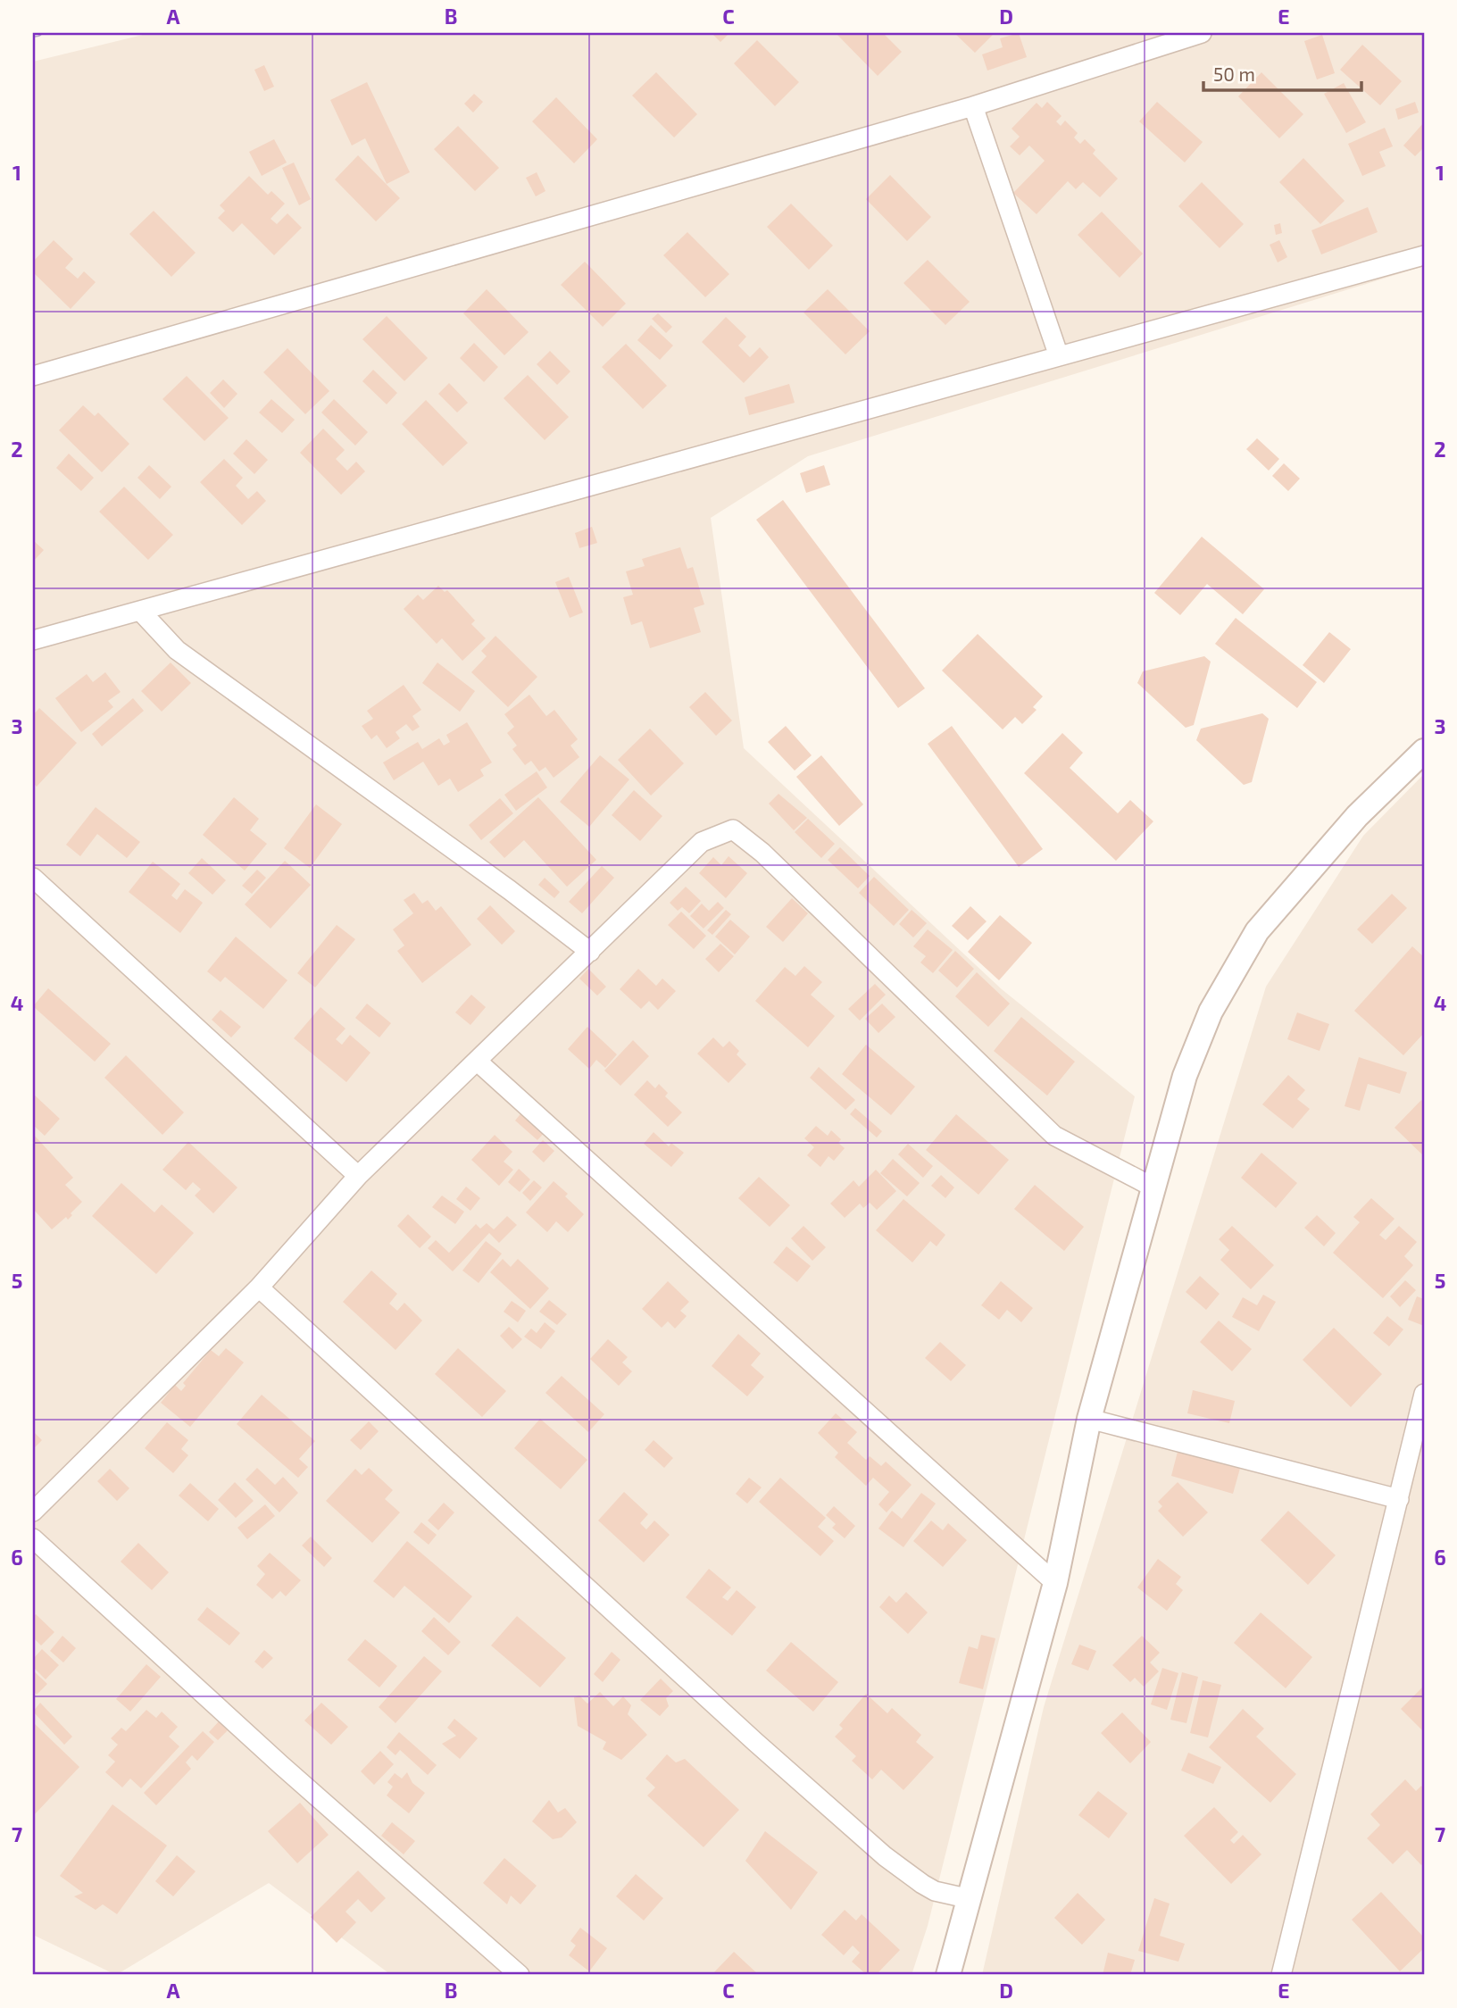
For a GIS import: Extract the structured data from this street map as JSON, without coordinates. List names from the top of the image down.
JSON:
{
  "scale_bar": "50 m",
  "grid": {
    "columns": [
      "A",
      "B",
      "C",
      "D",
      "E"
    ],
    "rows": [
      "1",
      "2",
      "3",
      "4",
      "5",
      "6",
      "7"
    ]
  }
}
